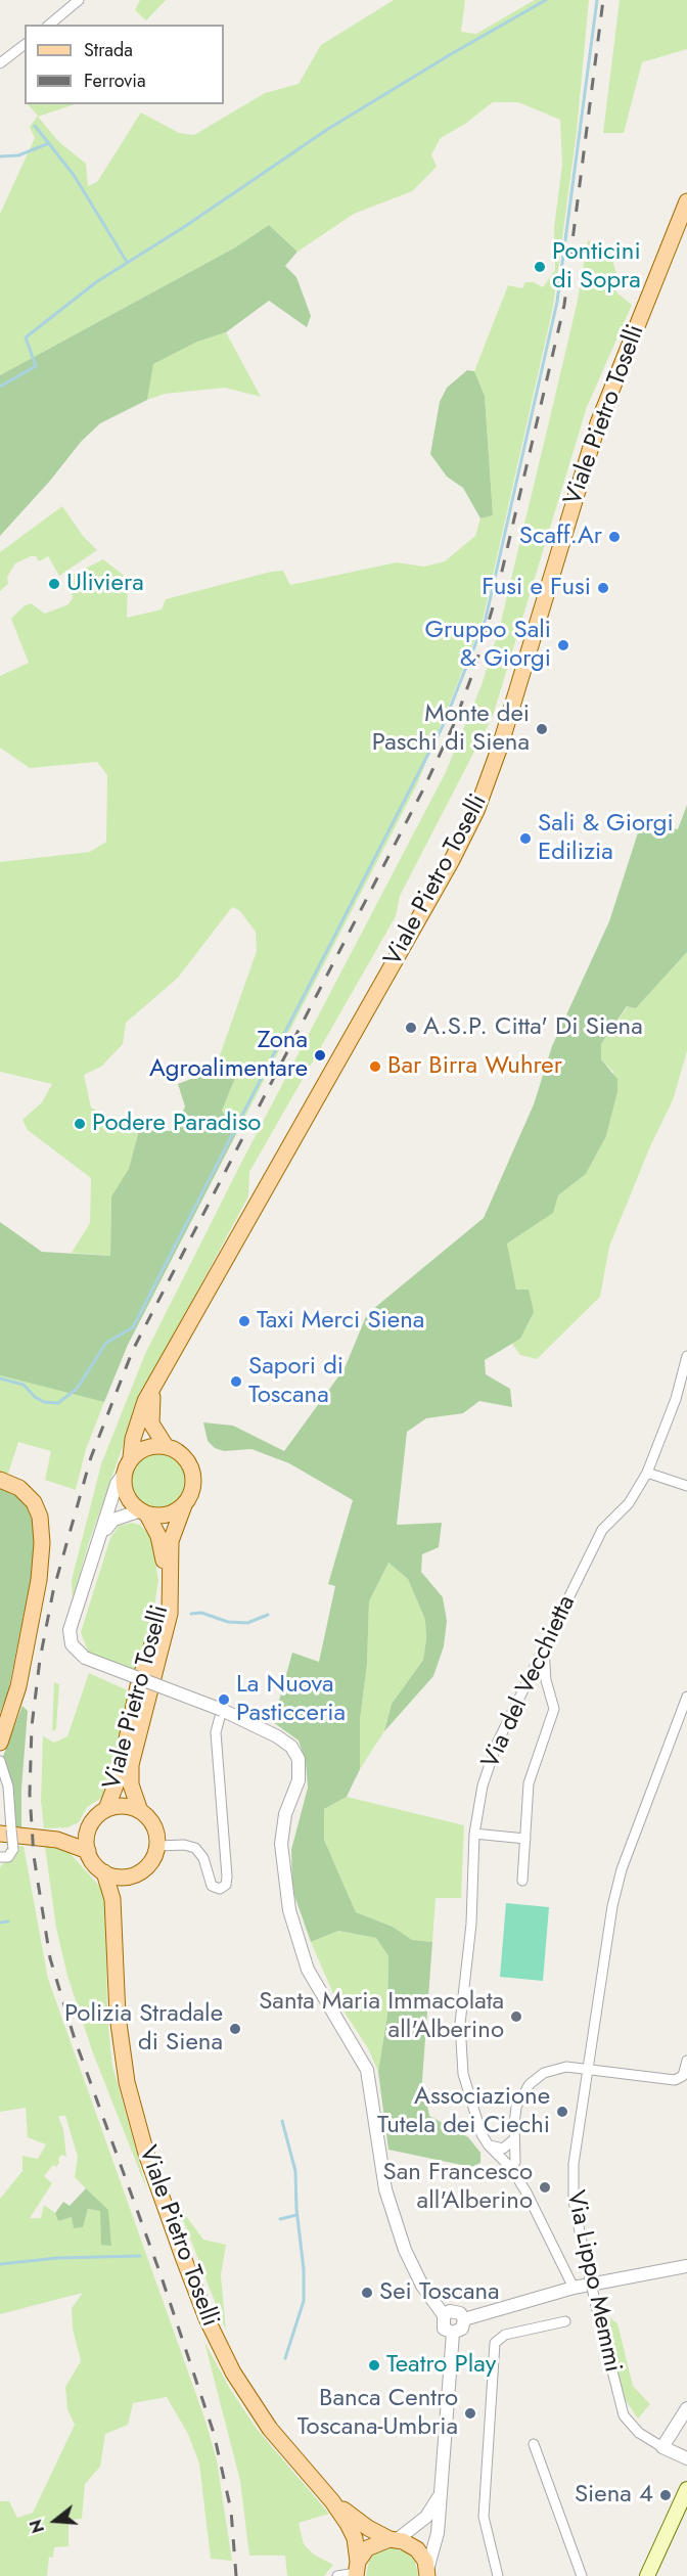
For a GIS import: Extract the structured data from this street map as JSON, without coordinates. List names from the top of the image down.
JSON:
{
  "streets": {
    "main road": ["Viale Pietro Toselli"],
    "street": ["Via del Vecchietta", "Via Lippo Memmi"]
  },
  "places": [
    "Ponticini di Sopra",
    "Scaff.Ar",
    "Uliviera",
    "Fusi e Fusi",
    "Gruppo Sali & Giorgi",
    "Monte dei Paschi di Siena",
    "Sali & Giorgi Edilizia",
    "A.S.P. Citta' Di Siena",
    "Zona Agroalimentare",
    "Bar Birra Wuhrer",
    "Podere Paradiso",
    "Taxi Merci Siena",
    "Sapori di Toscana",
    "La Nuova Pasticceria",
    "Santa Maria Immacolata all'Alberino",
    "Polizia Stradale di Siena",
    "Associazione Tutela dei Ciechi",
    "San Francesco all'Alberino",
    "Sei Toscana",
    "Teatro Play",
    "Banca Centro Toscana-Umbria",
    "Siena 4"
  ],
  "legend": ["Strada", "Ferrovia"],
  "north": "left"
}
